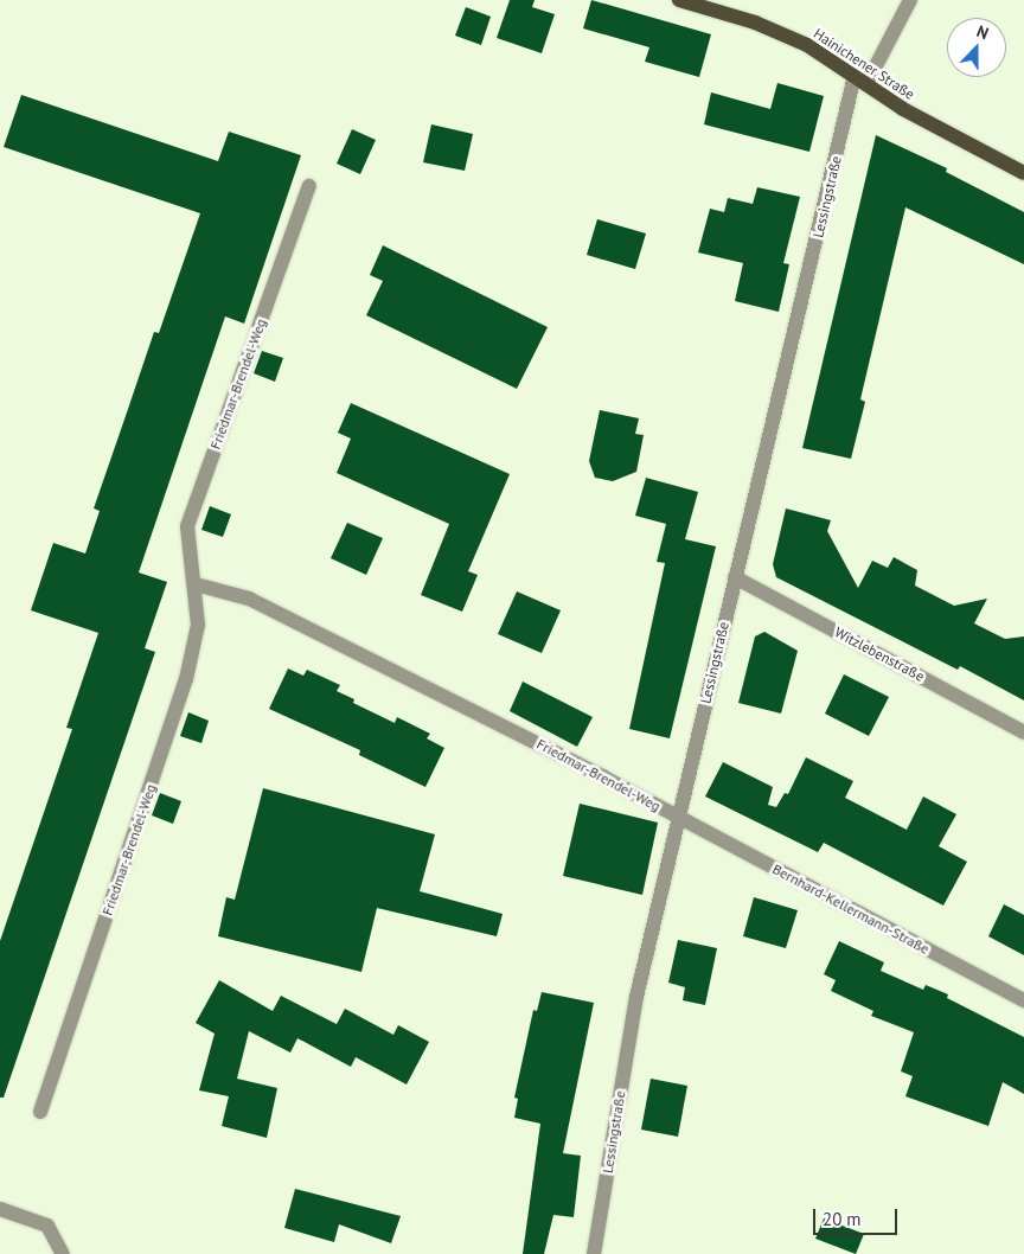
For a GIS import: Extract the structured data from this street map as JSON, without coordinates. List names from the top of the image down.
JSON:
{
  "streets": {
    "main road": ["Hainichener Straße"],
    "street": [
      "Lessingstraße",
      "Friedmar-Brendel-Weg",
      "Witzlebenstraße",
      "Bernhard-Kellermann-Straße"
    ]
  },
  "crossings": [
    ["Hainichener Straße", "Lessingstraße"],
    ["Lessingstraße", "Friedmar-Brendel-Weg"],
    ["Lessingstraße", "Witzlebenstraße"],
    ["Lessingstraße", "Bernhard-Kellermann-Straße"],
    ["Friedmar-Brendel-Weg", "Bernhard-Kellermann-Straße"]
  ],
  "scale_bar": "20 m",
  "north": "top"
}
